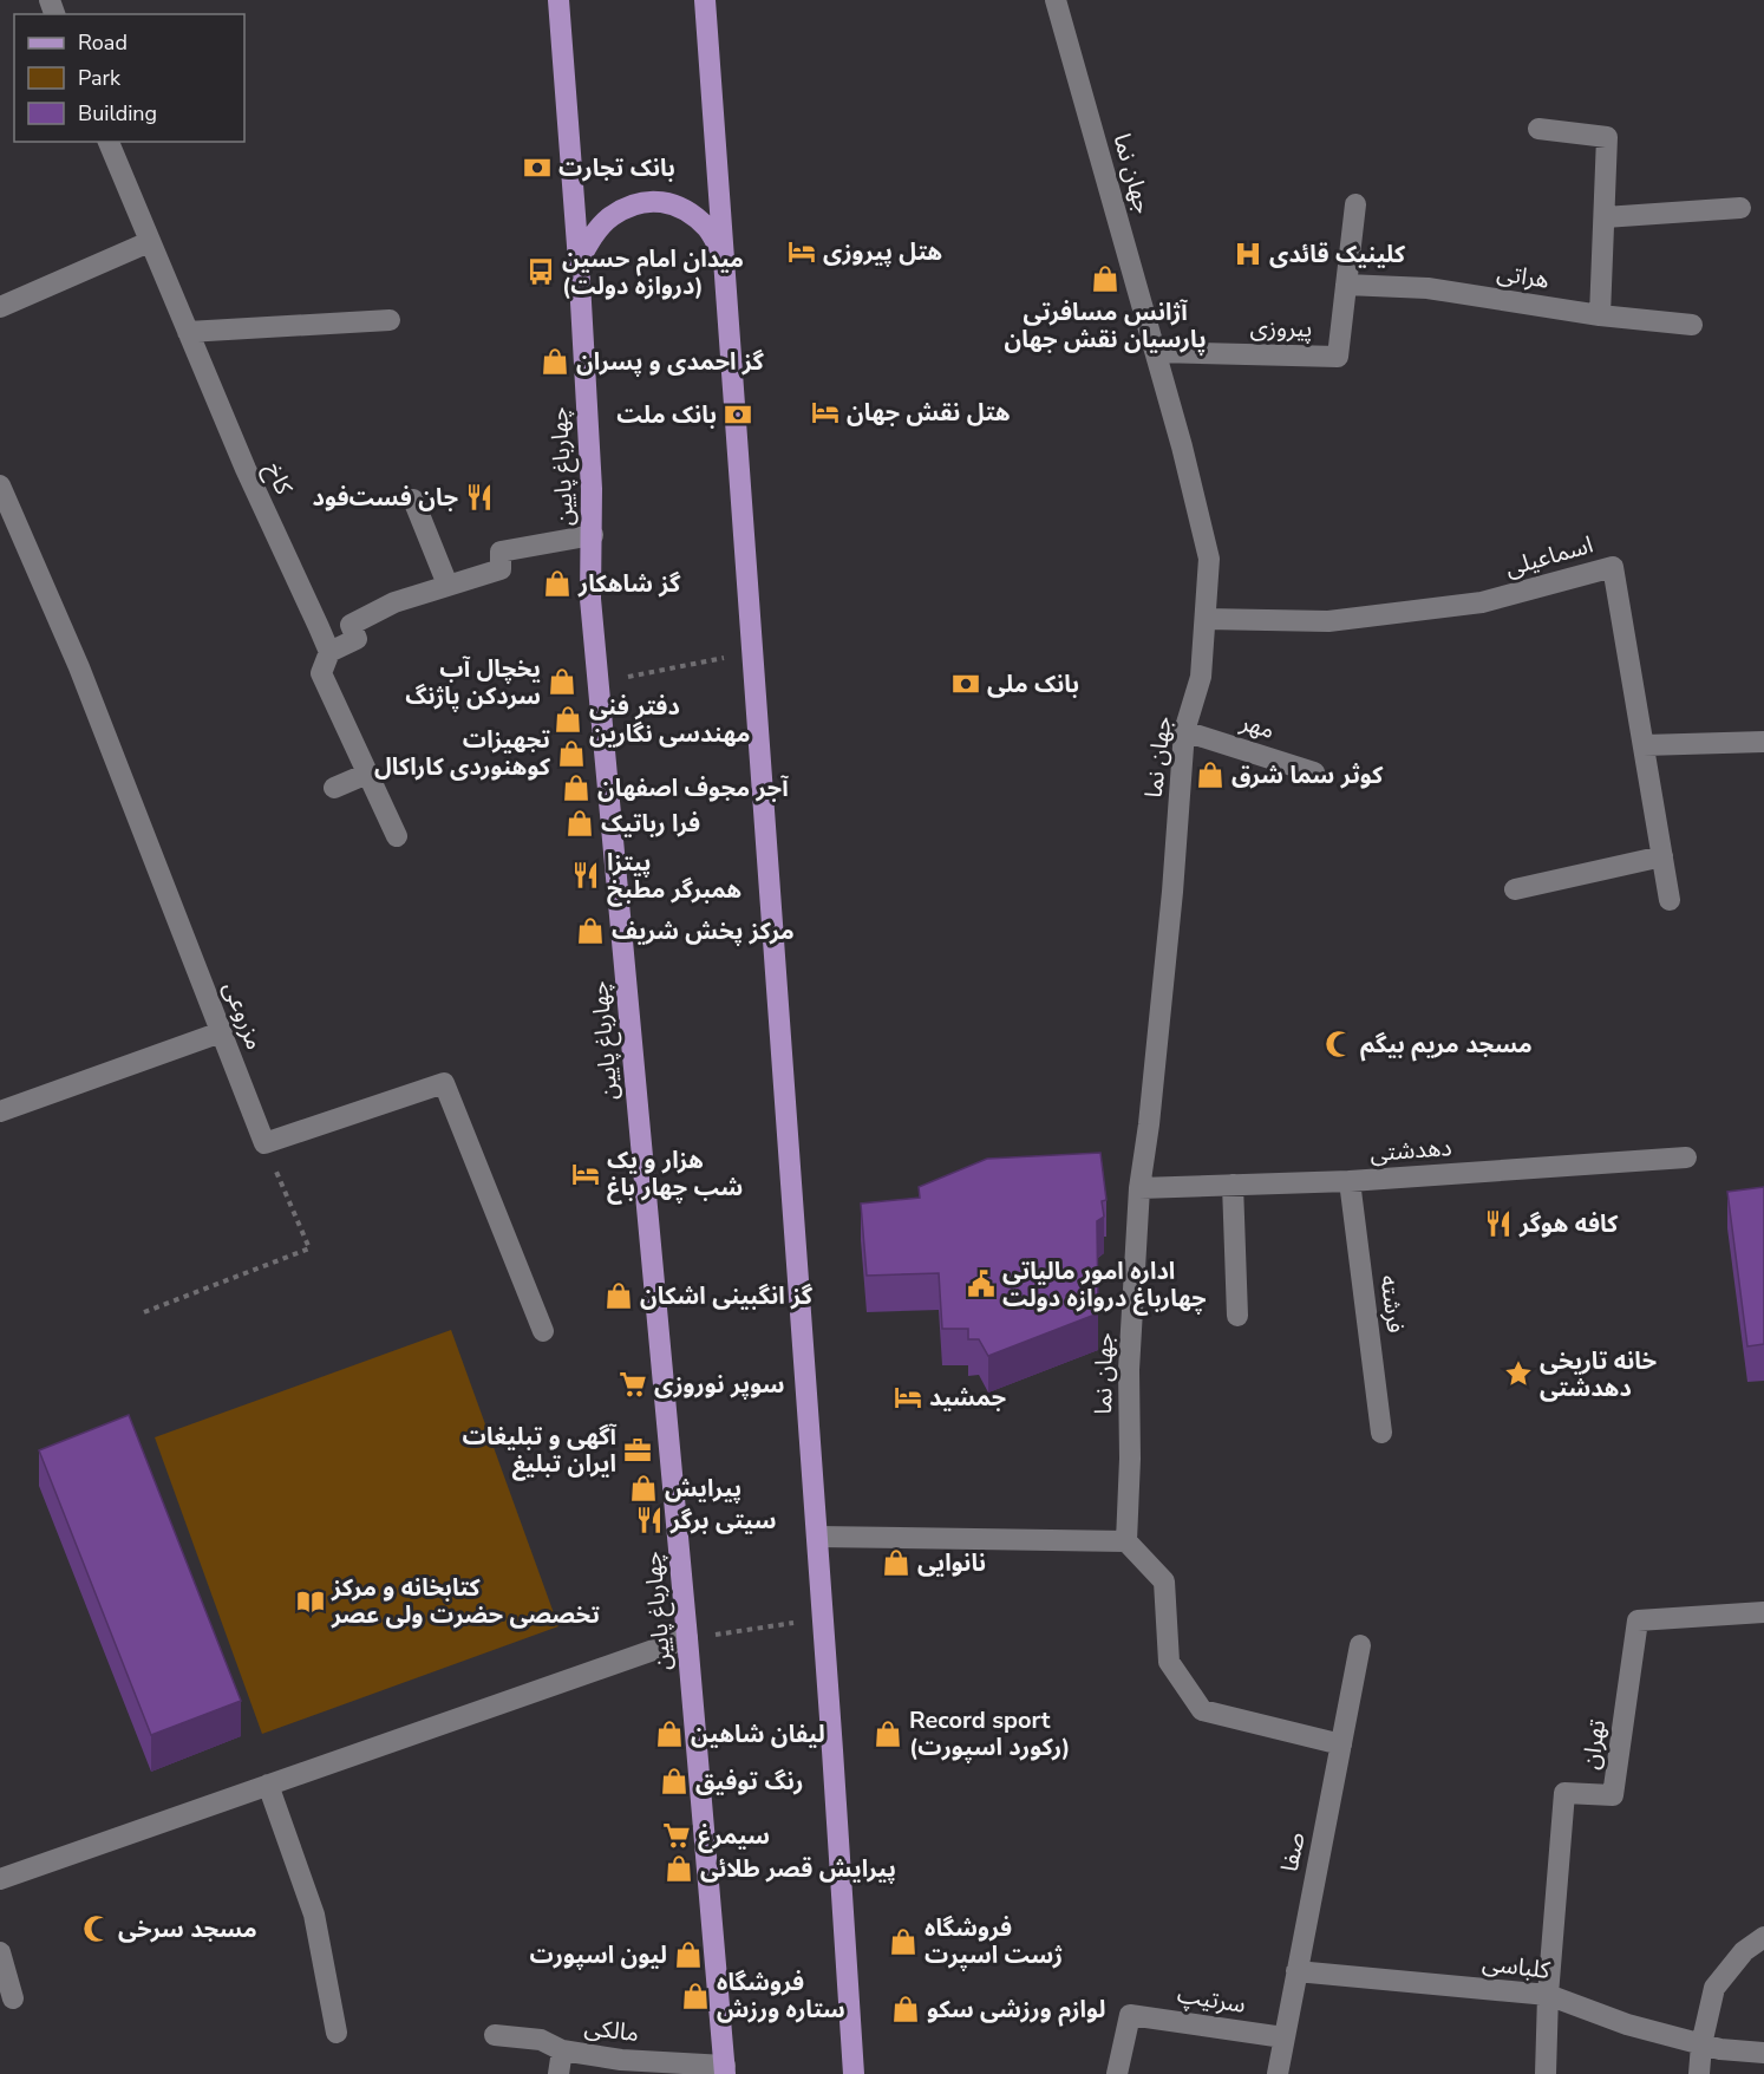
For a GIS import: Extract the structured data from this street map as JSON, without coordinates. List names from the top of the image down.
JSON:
{
  "streets": {
    "main road": ["چهارباغ پایین"],
    "street": [
      "جهان نما",
      "هراتی",
      "پیروزی",
      "کاخ",
      "اسماعیلی",
      "مهر",
      "مزروعی",
      "دهدشتی",
      "فرشته",
      "تهران",
      "صفا",
      "کلباسی",
      "سرتیپ",
      "مالکی"
    ]
  },
  "crossings": [
    ["جهان نما", "پیروزی"],
    ["جهان نما", "اسماعیلی"],
    ["جهان نما", "مهر"],
    ["جهان نما", "دهدشتی"],
    ["هراتی", "پیروزی"],
    ["چهارباغ پایین", "مالکی"],
    ["دهدشتی", "فرشته"],
    ["تهران", "کلباسی"],
    ["صفا", "کلباسی"]
  ],
  "places": {
    "bank": ["بانک تجارت", "بانک ملت", "بانک ملی"],
    "hotel": [
      "هتل پیروزی",
      "هتل نقش جهان",
      "هزار و یک شب چهار باغ",
      "جمشيد"
    ],
    "hospital": ["کلینیک قائدی"],
    "bus stop": ["میدان امام حسین (دروازه دولت)"],
    "shop": [
      "آژانس مسافرتی پارسیان نقش جهان",
      "گز احمدی و پسران",
      "گز شاهکار",
      "یخچال آب سردکن پاژنگ",
      "دفتر فنی مهندسی نگارین",
      "تجهیزات کوهنوردی کاراکال",
      "کوثر سما شرق",
      "آجر مجوف اصفهان",
      "فرا رباتیک",
      "مرکز پخش شریف",
      "گز انگبینی اشکان",
      "پیرایش",
      "نانوایی",
      "لیفان شاهین",
      "Record sport (رکورد اسپورت)",
      "رنگ توفیق",
      "پیرایش قصر طلائی",
      "فروشگاه ژست اسپرت",
      "لیون اسپورت",
      "فروشگاه ستاره ورزش",
      "لوازم ورزشی سکو"
    ],
    "restaurant": [
      "جان فست‌فود",
      "پیتزا همبرگر مطبخ",
      "کافه هوگر",
      "سیتی برگر"
    ],
    "mosque": ["مسجد مریم بیگم", "مسجد سرخی"],
    "public building": ["اداره امور مالیاتی چهارباغ دروازه دولت"],
    "place": ["خانه تاریخی دهدشتی"],
    "supermarket": ["سوپر نوروزی", "سیمرغ"],
    "office": ["آگهی و تبلیغات ایران تبلیغ"],
    "library": ["کتابخانه و مرکز تخصصی حضرت ولی عصر"]
  },
  "legend": ["Road", "Park", "Building"]
}
